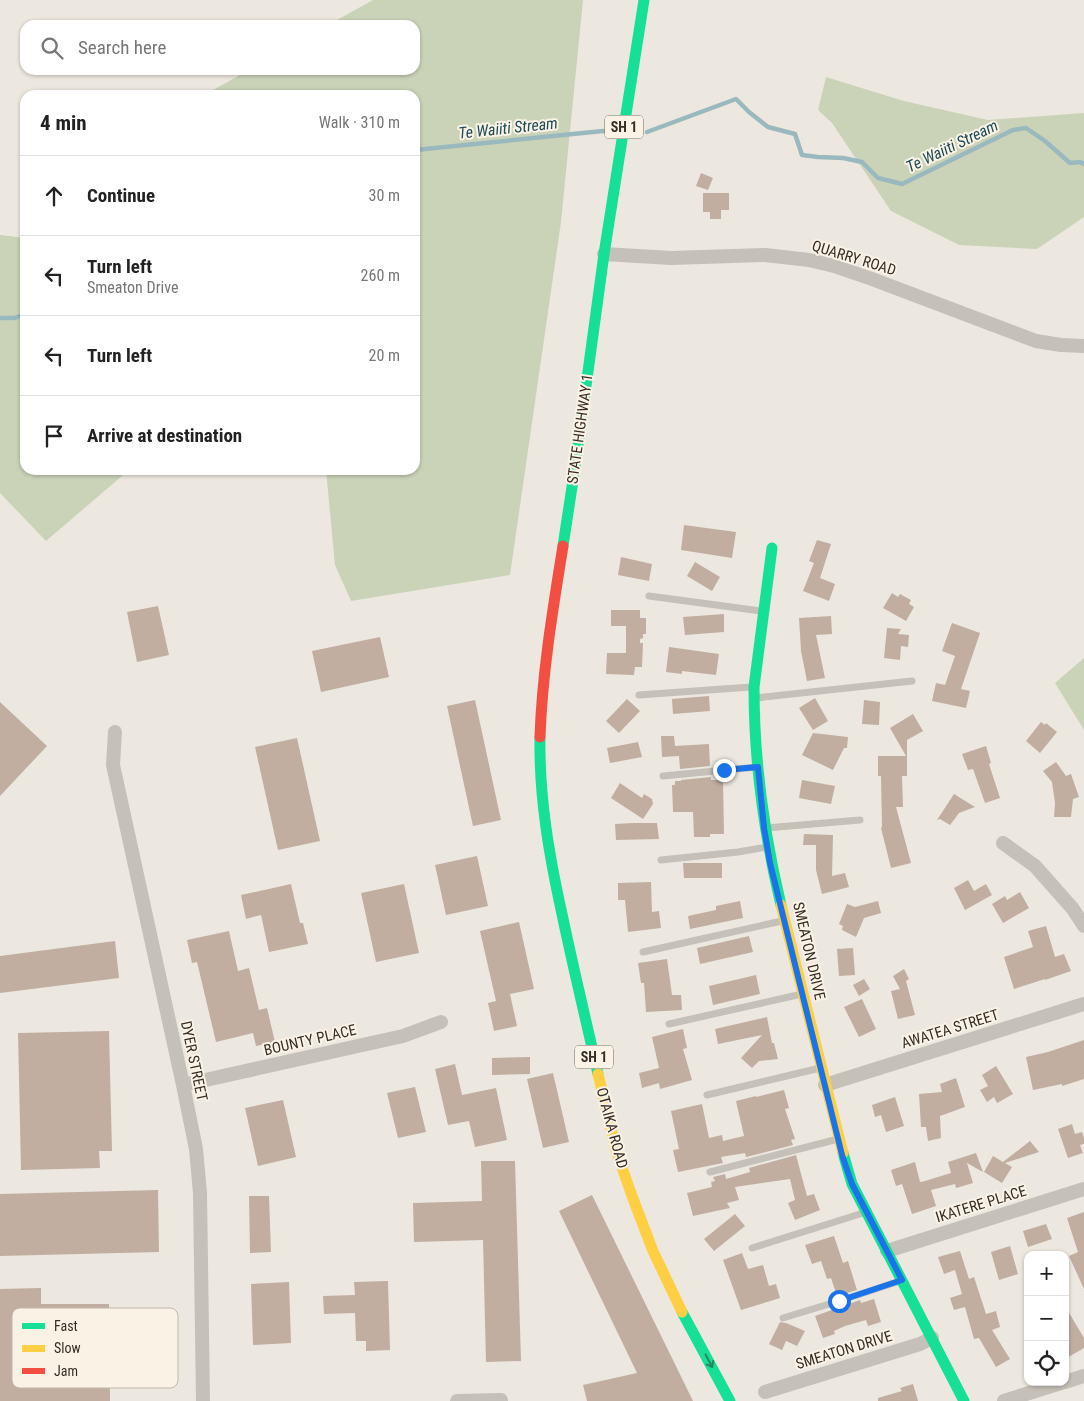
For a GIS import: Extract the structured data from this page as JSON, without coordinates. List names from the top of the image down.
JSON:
{
  "streets": {
    "main road": [
      "SH 1",
      "STATE HIGHWAY 1",
      "SMEATON DRIVE",
      "OTAIKA ROAD"
    ],
    "street": [
      "QUARRY ROAD",
      "AWATEA STREET",
      "BOUNTY PLACE",
      "DYER STREET",
      "IKATERE PLACE"
    ]
  },
  "crossings": [
    ["QUARRY ROAD", "STATE HIGHWAY 1"],
    ["STATE HIGHWAY 1", "OTAIKA ROAD"],
    ["SMEATON DRIVE", "AWATEA STREET"],
    ["SMEATON DRIVE", "IKATERE PLACE"],
    ["BOUNTY PLACE", "DYER STREET"]
  ],
  "water": ["Te Waiiti Stream"],
  "legend": ["Fast", "Slow", "Jam"],
  "page": {
    "search": "Search here",
    "heading": ["4 min", "Walk · 310 m"],
    "list": [
      ["Continue", "30 m"],
      ["Turn left", "Smeaton Drive", "260 m"],
      ["Turn left", "20 m"],
      "Arrive at destination"
    ],
    "map_buttons": ["+", "−"]
  }
}
